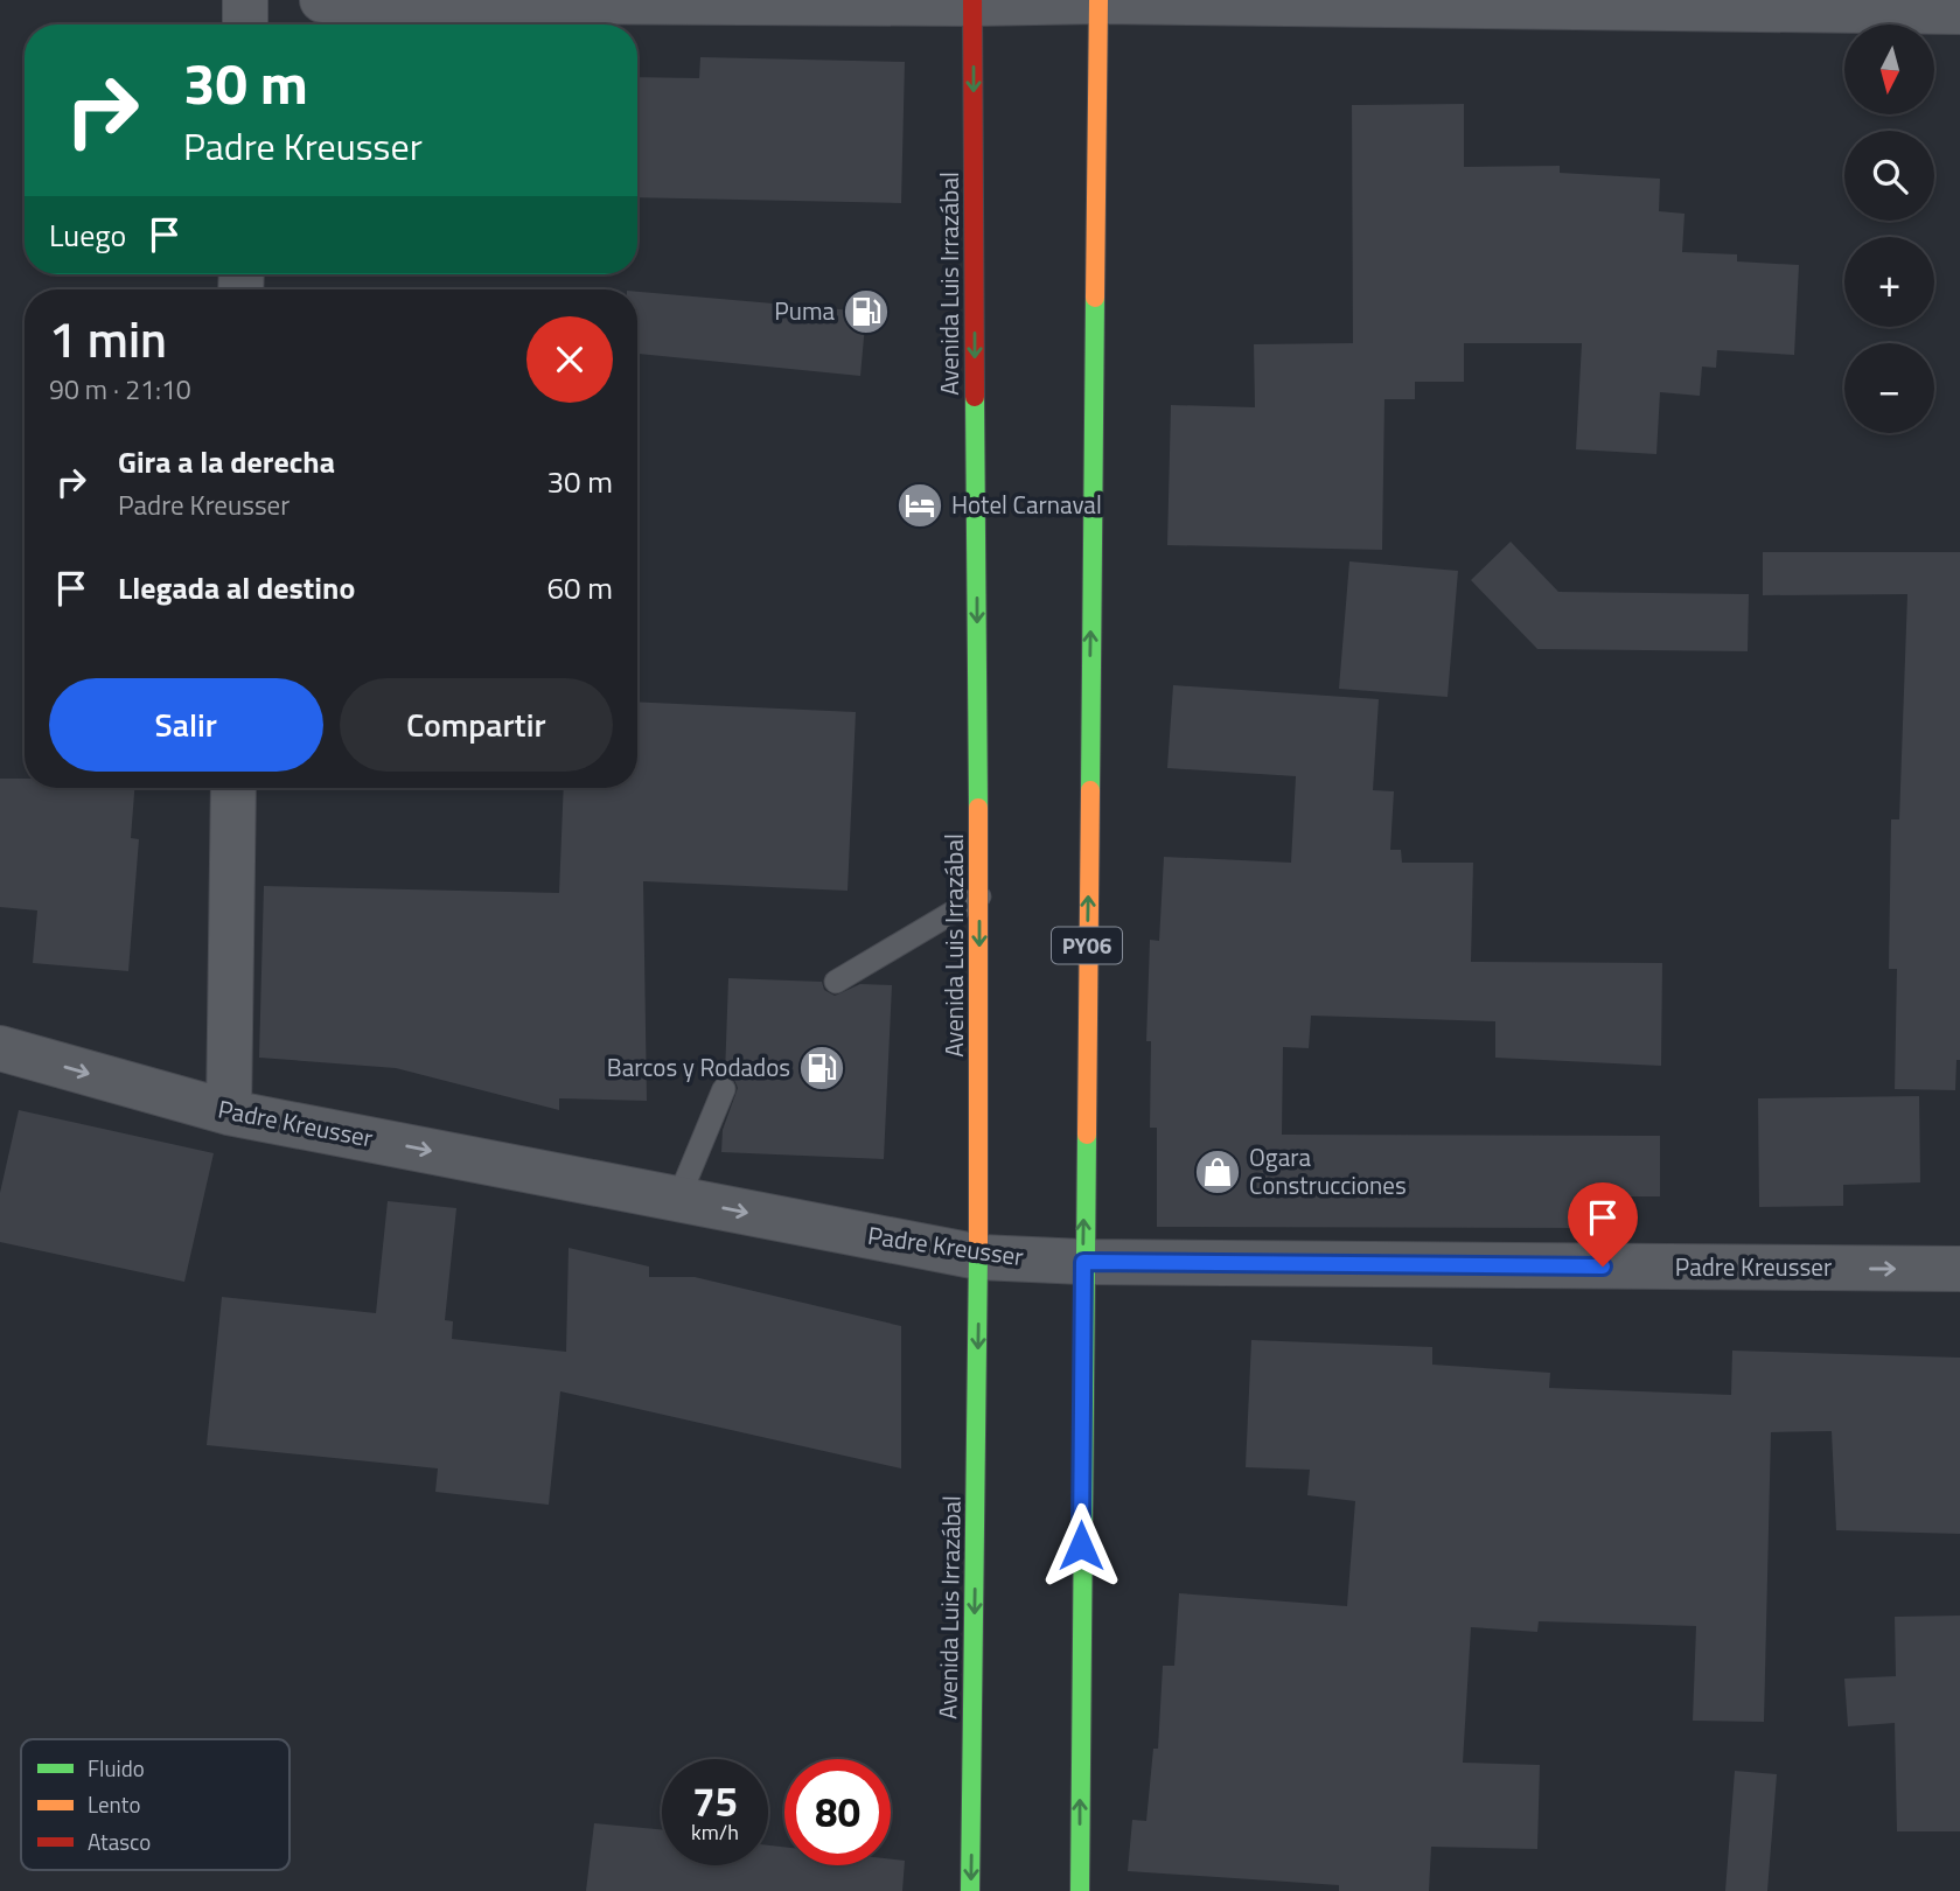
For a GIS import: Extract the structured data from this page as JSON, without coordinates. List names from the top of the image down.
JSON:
{
  "streets": {
    "highway": ["Avenida Luis Irrazábal", "PY06"],
    "street": ["Padre Kreusser"]
  },
  "crossings": [
    ["Avenida Luis Irrazábal", "Padre Kreusser"],
    ["PY06", "Padre Kreusser"]
  ],
  "one_way": ["Padre Kreusser"],
  "places": {
    "fuel station": ["Puma", "Barcos y Rodados"],
    "hotel": ["Hotel Carnaval"],
    "shop": ["Ogara Construcciones"]
  },
  "legend": ["Fluido", "Lento", "Atasco"],
  "north": "bottom",
  "page": {
    "map_buttons": ["+", "−"],
    "turn": ["30 m", "Padre Kreusser"],
    "then": "Luego",
    "heading": ["1 min", "90 m · 21:10"],
    "list": [
      {
        "name": "Gira a la derecha",
        "note": "Padre Kreusser",
        "value": "30 m"
      },
      {
        "name": "Llegada al destino",
        "value": "60 m"
      }
    ],
    "buttons": ["Salir", "Compartir"],
    "speed": "75 km/h",
    "limit": "80"
  }
}
